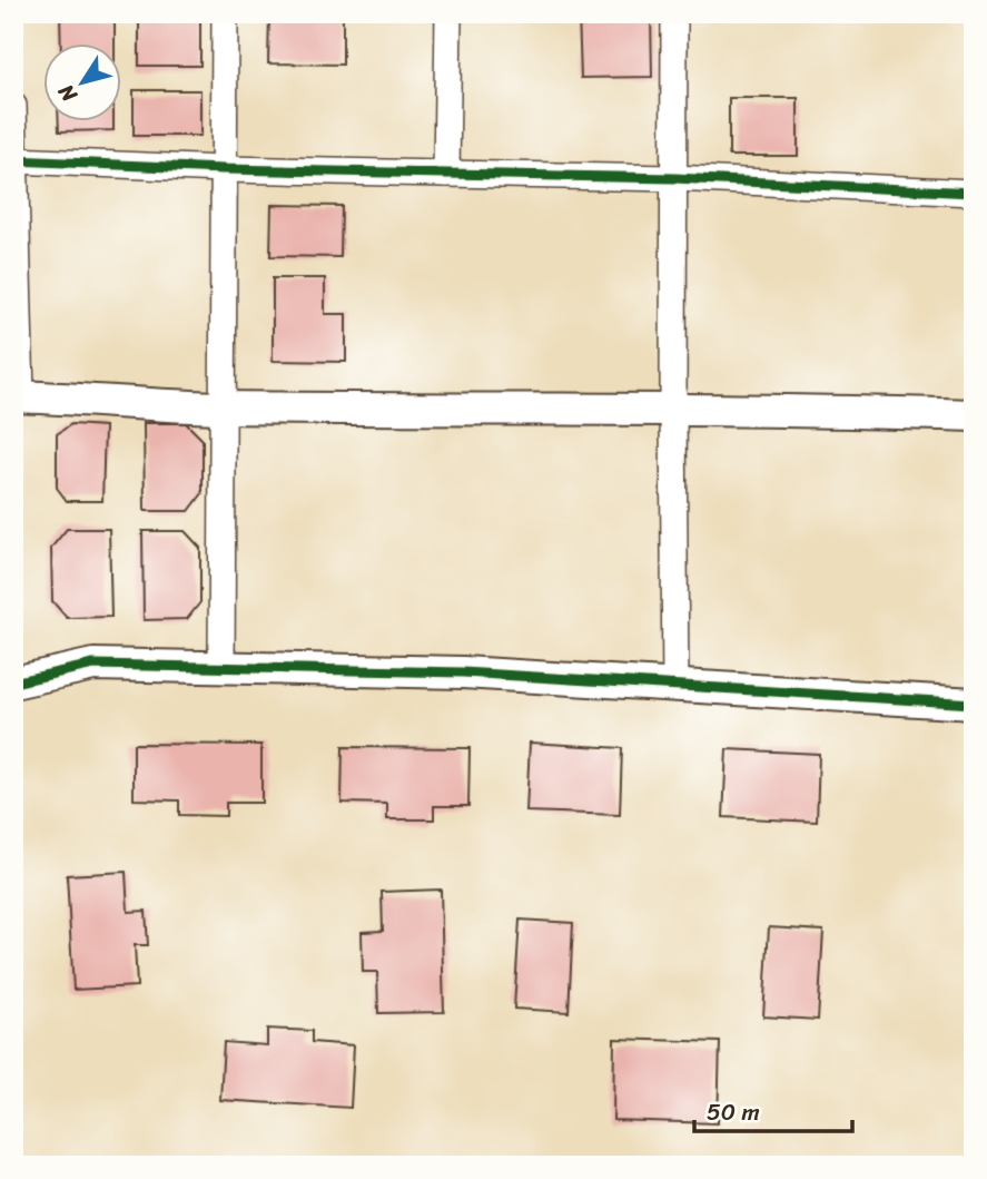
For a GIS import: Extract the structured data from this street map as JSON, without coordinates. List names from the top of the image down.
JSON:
{
  "scale_bar": "50 m",
  "north": "bottom left"
}
